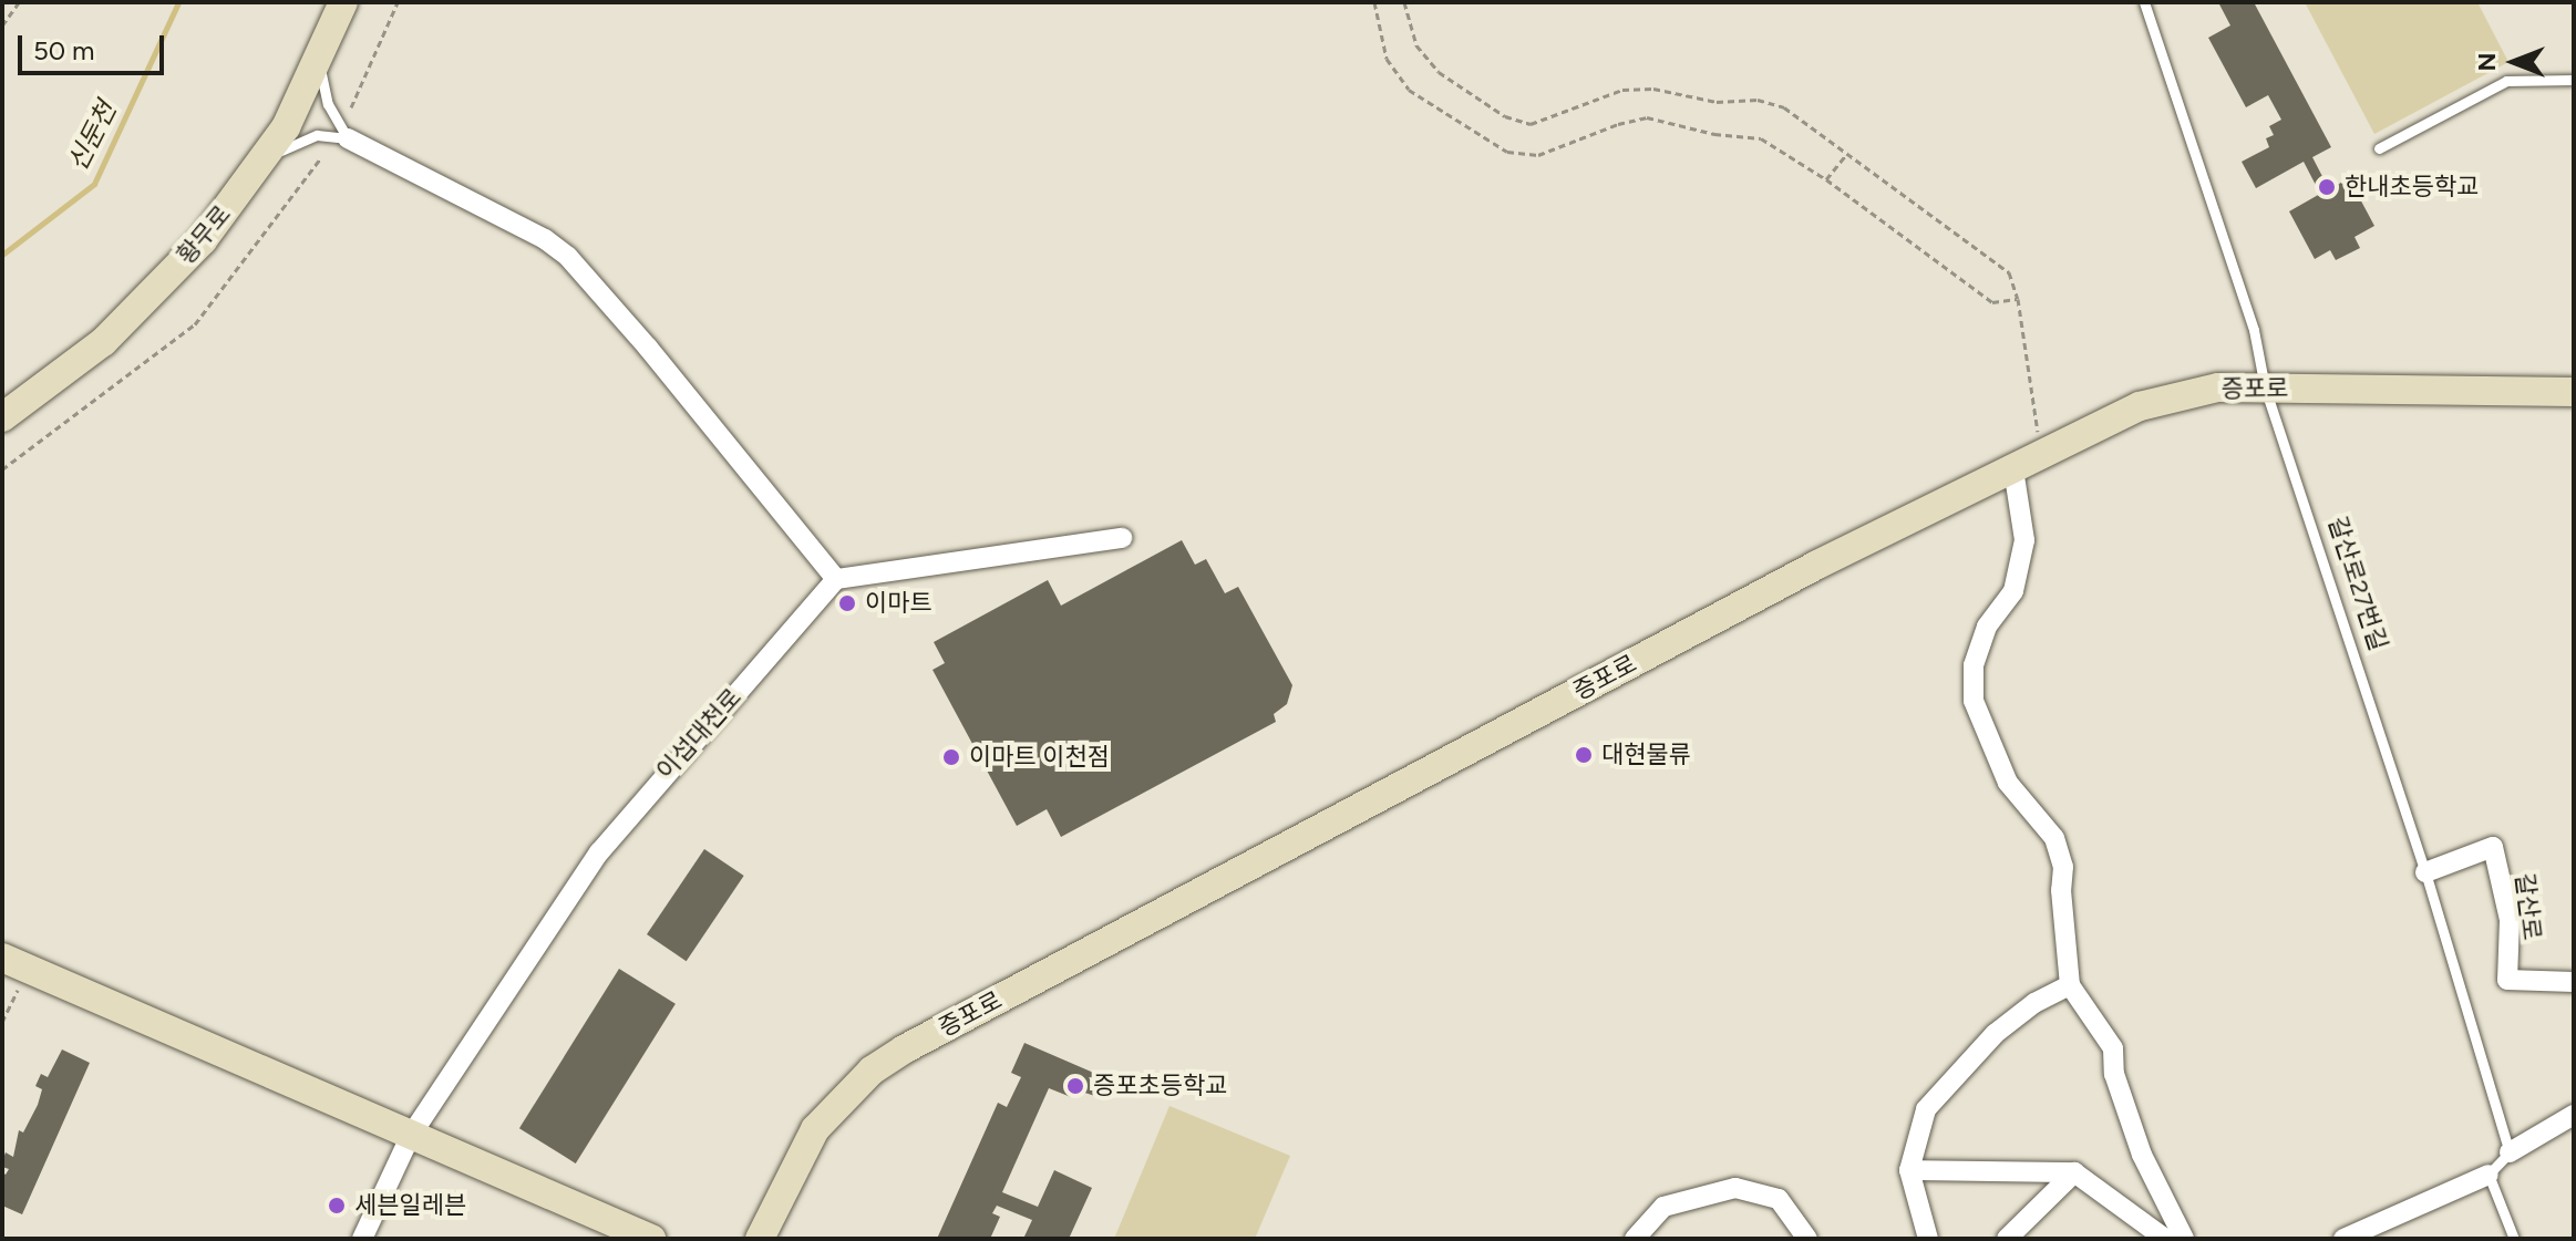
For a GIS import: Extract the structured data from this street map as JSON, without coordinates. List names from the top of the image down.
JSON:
{
  "streets": {
    "street": [
      "황무로",
      "증포로",
      "이섭대천로",
      "갈산로"
    ],
    "lane": ["갈산로27번길"]
  },
  "crossings": [
    ["증포로", "갈산로27번길"],
    ["갈산로27번길", "갈산로"]
  ],
  "water": ["신둔천"],
  "places": [
    "한내초등학교",
    "이마트",
    "대현물류",
    "이마트 이천점",
    "증포초등학교",
    "세븐일레븐"
  ],
  "scale_bar": "50 m",
  "north": "left"
}
